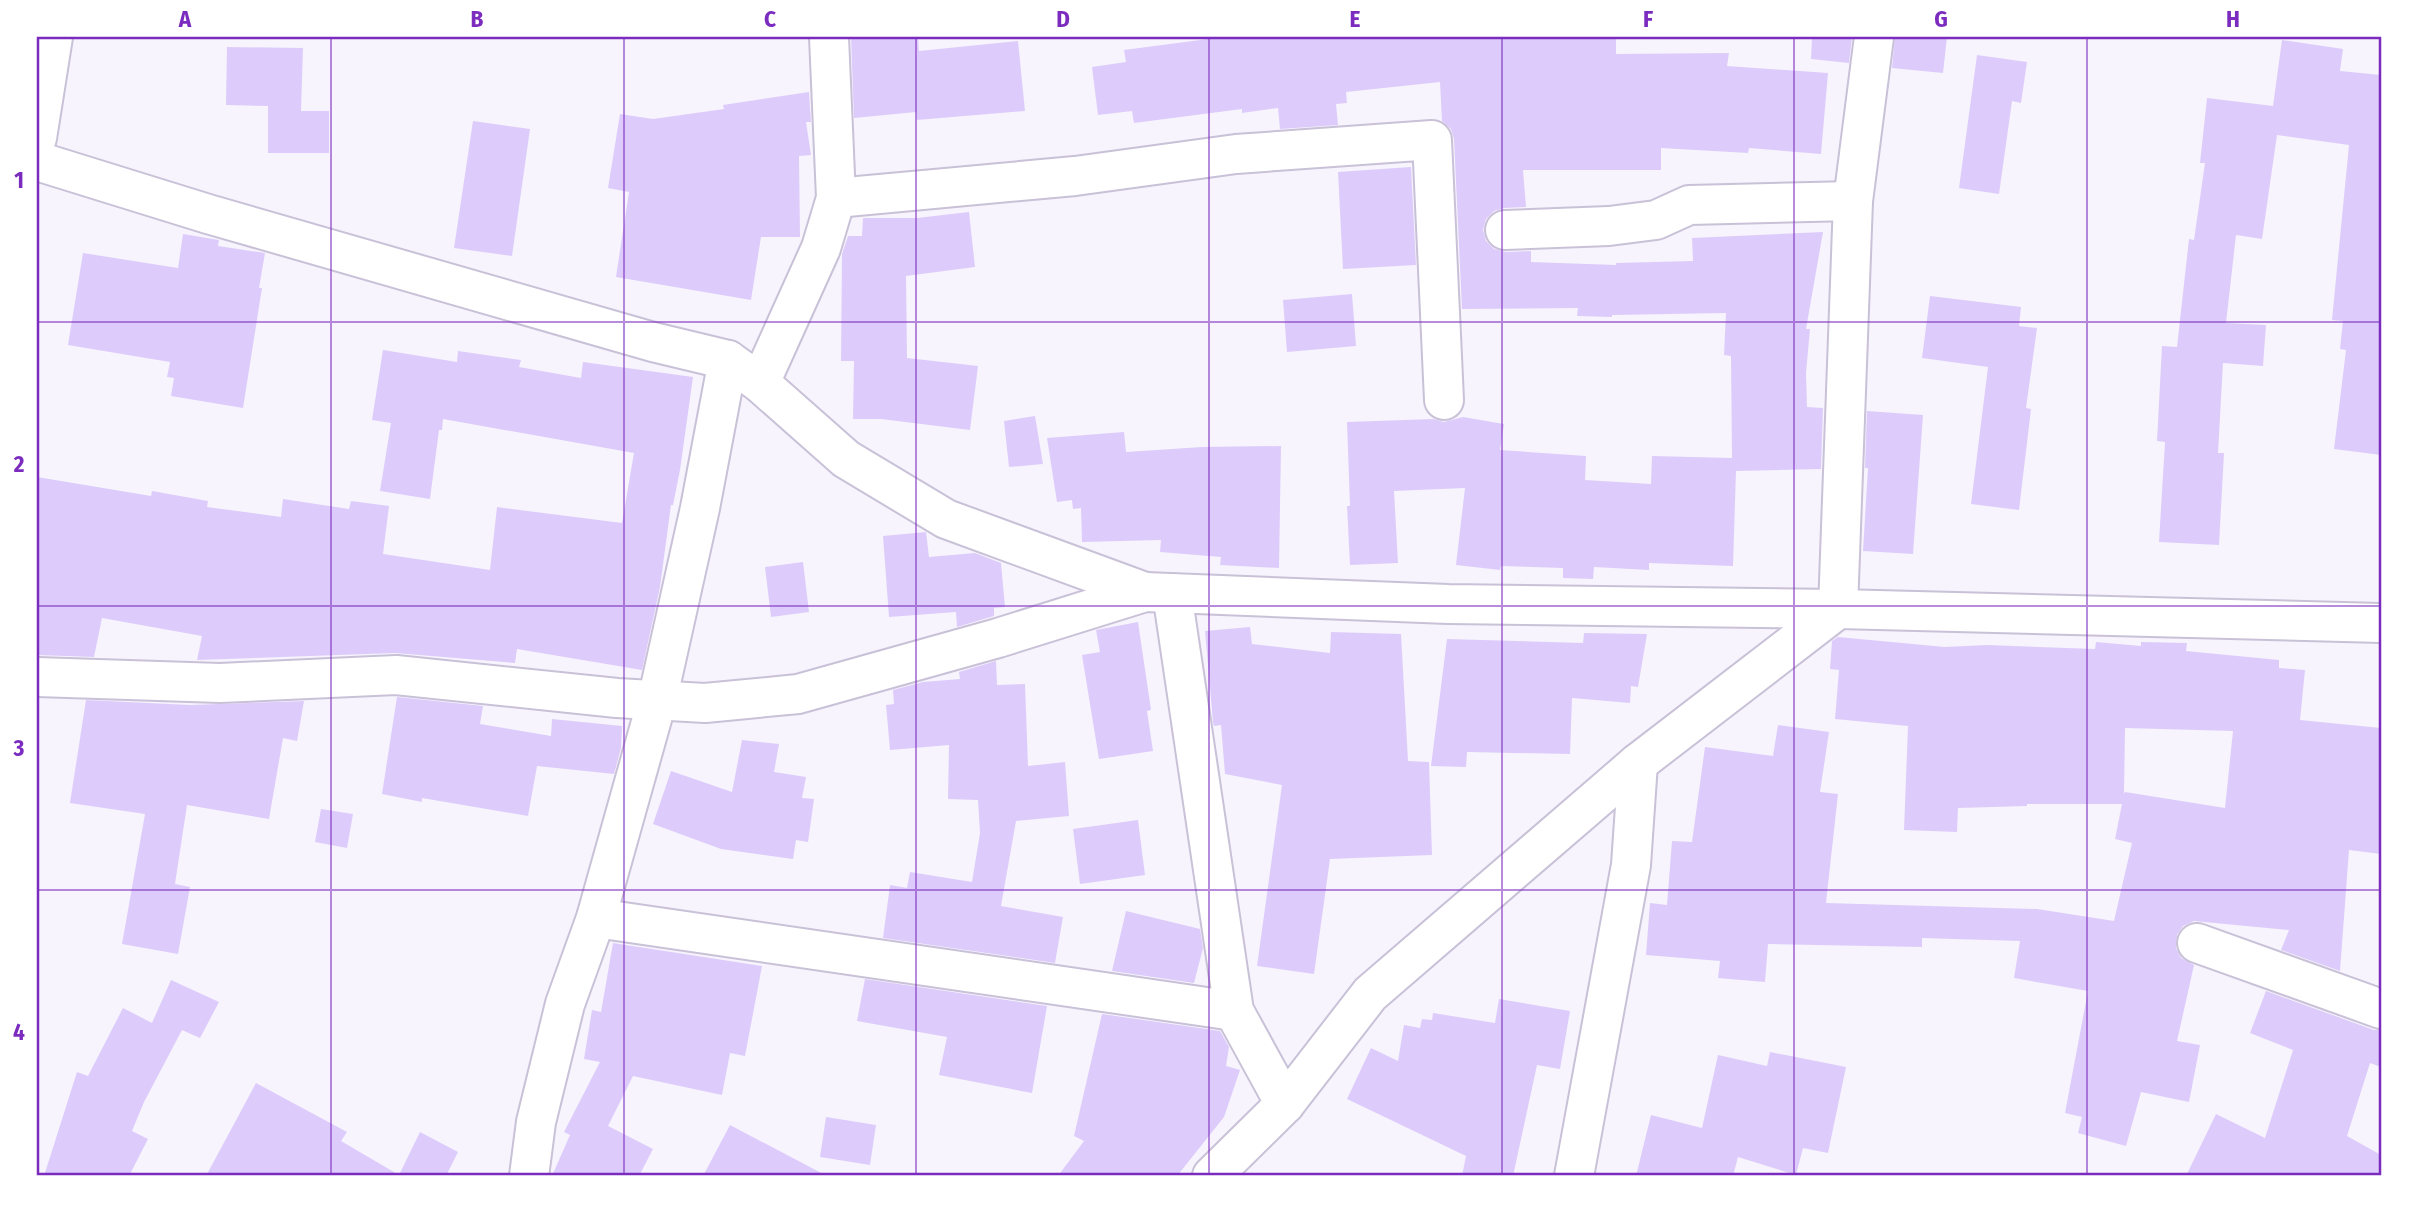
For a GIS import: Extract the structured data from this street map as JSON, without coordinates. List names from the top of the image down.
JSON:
{
  "grid": {
    "columns": [
      "A",
      "B",
      "C",
      "D",
      "E",
      "F",
      "G",
      "H"
    ],
    "rows": [
      "1",
      "2",
      "3",
      "4"
    ]
  }
}
